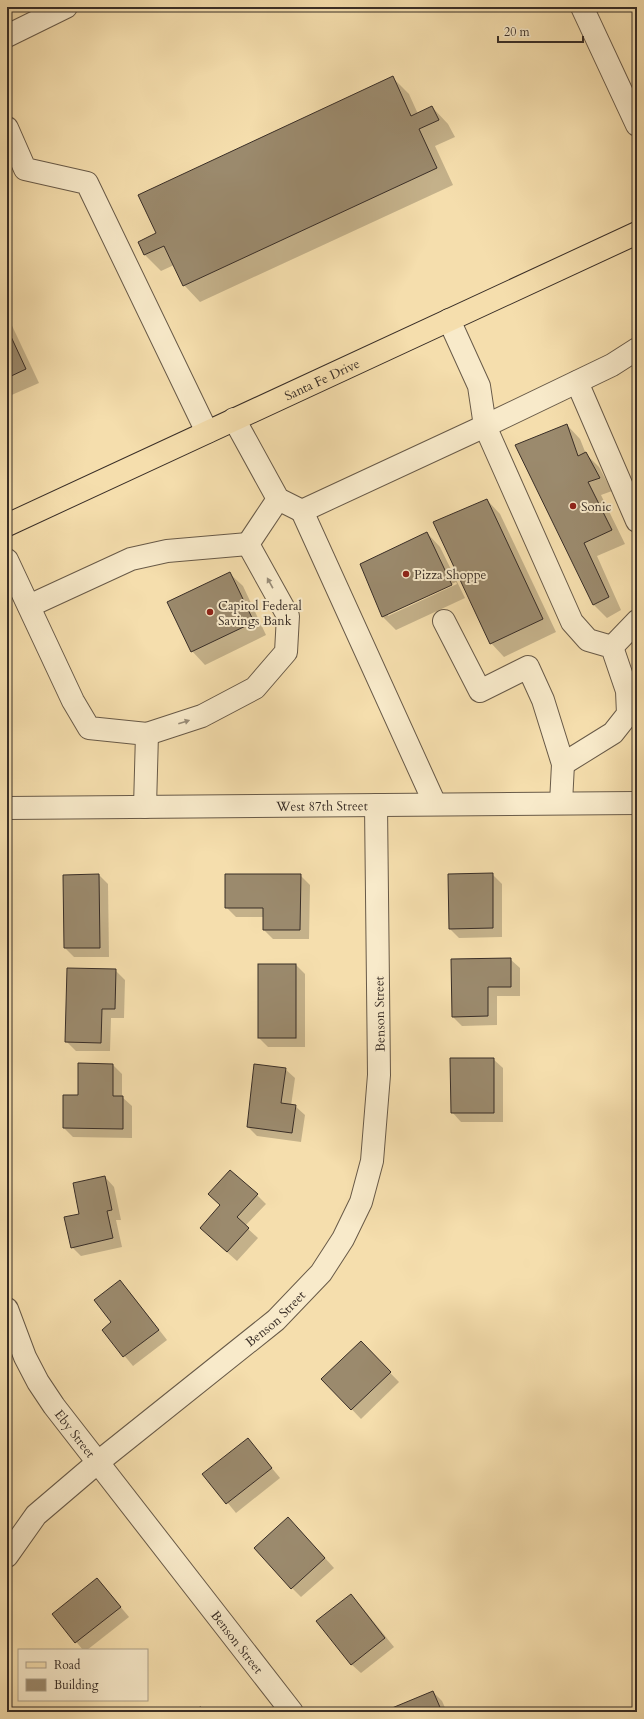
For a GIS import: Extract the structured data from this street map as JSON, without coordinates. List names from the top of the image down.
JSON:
{
  "streets": {
    "main road": ["Santa Fe Drive"],
    "street": ["West 87th Street", "Benson Street", "Eby Street"]
  },
  "crossings": [
    ["West 87th Street", "Benson Street"],
    ["Benson Street", "Eby Street"]
  ],
  "places": ["Sonic", "Pizza Shoppe", "Capitol Federal Savings Bank"],
  "legend": ["Road", "Building"],
  "scale_bar": "20 m"
}
